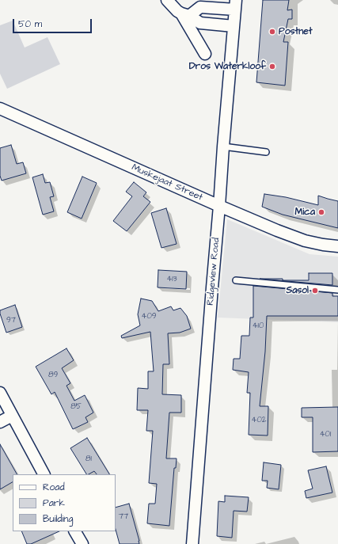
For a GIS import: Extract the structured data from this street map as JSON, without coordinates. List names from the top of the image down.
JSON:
{
  "streets": {
    "street": ["Muskejaat Street", "Ridgeview Road"]
  },
  "crossings": [
    ["Muskejaat Street", "Ridgeview Road"]
  ],
  "places": [
    "Postnet",
    "Dros Waterkloof",
    "Mica",
    "Sasol"
  ],
  "house_numbers": [
    "413",
    "409",
    "97",
    "410",
    "89",
    "85",
    "402",
    "401",
    "81",
    "77"
  ],
  "legend": ["Road", "Park", "Building"],
  "scale_bar": "50 m"
}
